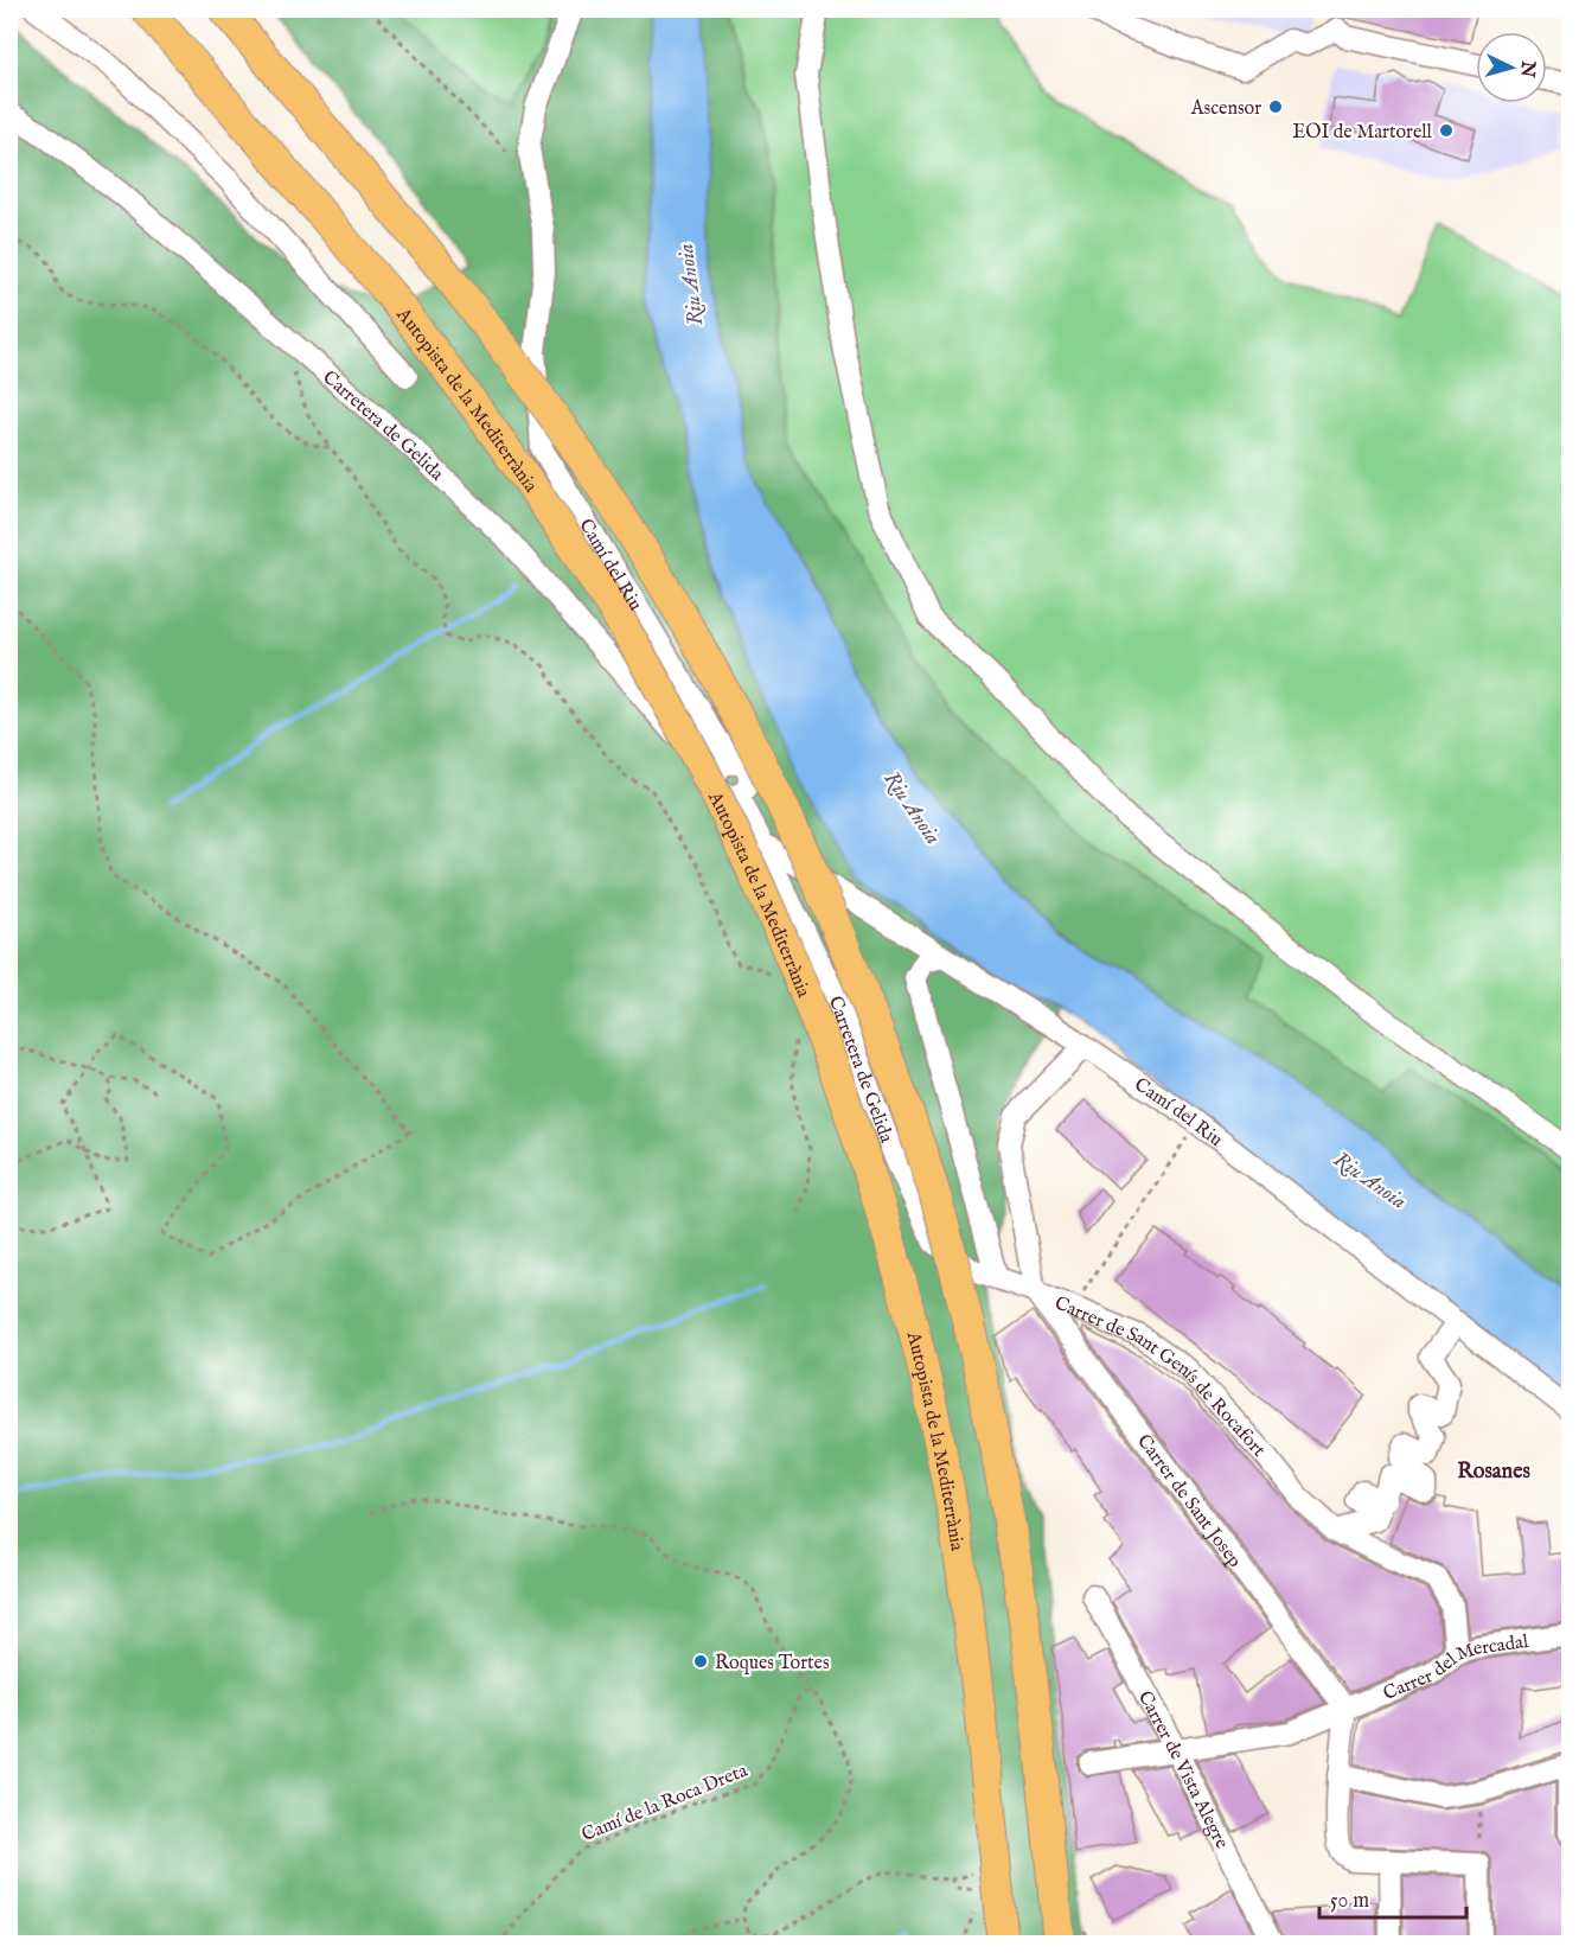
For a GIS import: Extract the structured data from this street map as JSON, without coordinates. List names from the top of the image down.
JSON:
{
  "streets": {
    "highway": ["Autopista de la Mediterrània"],
    "street": [
      "Carretera de Gelida",
      "Camí del Riu",
      "Carrer de Sant Genís de Rocafort",
      "Carrer de Sant Josep",
      "Carrer del Mercadal",
      "Carrer de Vista Alegre"
    ],
    "path": ["Camí de la Roca Dreta"]
  },
  "crossings": [
    ["Carretera de Gelida", "Camí del Riu"],
    ["Carretera de Gelida", "Carrer de Sant Genís de Rocafort"],
    ["Carretera de Gelida", "Carrer de Sant Josep"],
    ["Camí del Riu", "Carrer de Sant Genís de Rocafort"],
    ["Carrer de Sant Genís de Rocafort", "Carrer de Sant Josep"],
    ["Carrer de Sant Genís de Rocafort", "Carrer del Mercadal"],
    ["Carrer de Sant Josep", "Carrer del Mercadal"],
    ["Carrer del Mercadal", "Carrer de Vista Alegre"]
  ],
  "districts": ["Rosanes"],
  "water": ["Riu Anoia"],
  "places": ["Ascensor", "EOI de Martorell", "Roques Tortes"],
  "scale_bar": "50 m",
  "north": "right"
}
